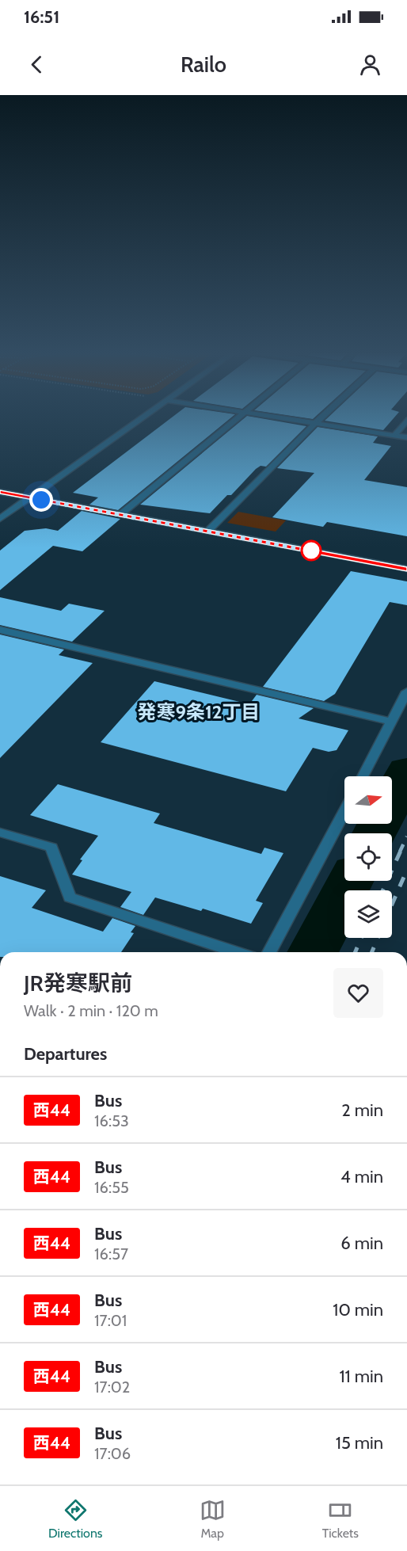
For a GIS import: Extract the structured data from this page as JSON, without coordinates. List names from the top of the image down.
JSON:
{
  "districts": ["発寒9条12丁目"],
  "lines": ["bus line 西44"],
  "north": "right",
  "page": {
    "status": "16:51",
    "header": "Railo",
    "heading": [
      ["JR発寒駅前", "Walk · 2 min · 120 m"],
      "Departures"
    ],
    "list": [
      {
        "mark": "西44",
        "name": "Bus",
        "note": "16:53",
        "value": "2 min"
      },
      {
        "mark": "西44",
        "name": "Bus",
        "note": "16:55",
        "value": "4 min"
      },
      {
        "mark": "西44",
        "name": "Bus",
        "note": "16:57",
        "value": "6 min"
      },
      {
        "mark": "西44",
        "name": "Bus",
        "note": "17:01",
        "value": "10 min"
      },
      {
        "mark": "西44",
        "name": "Bus",
        "note": "17:02",
        "value": "11 min"
      },
      {
        "mark": "西44",
        "name": "Bus",
        "note": "17:06",
        "value": "15 min"
      }
    ],
    "tabs": ["Directions", "Map", "Tickets"]
  }
}
